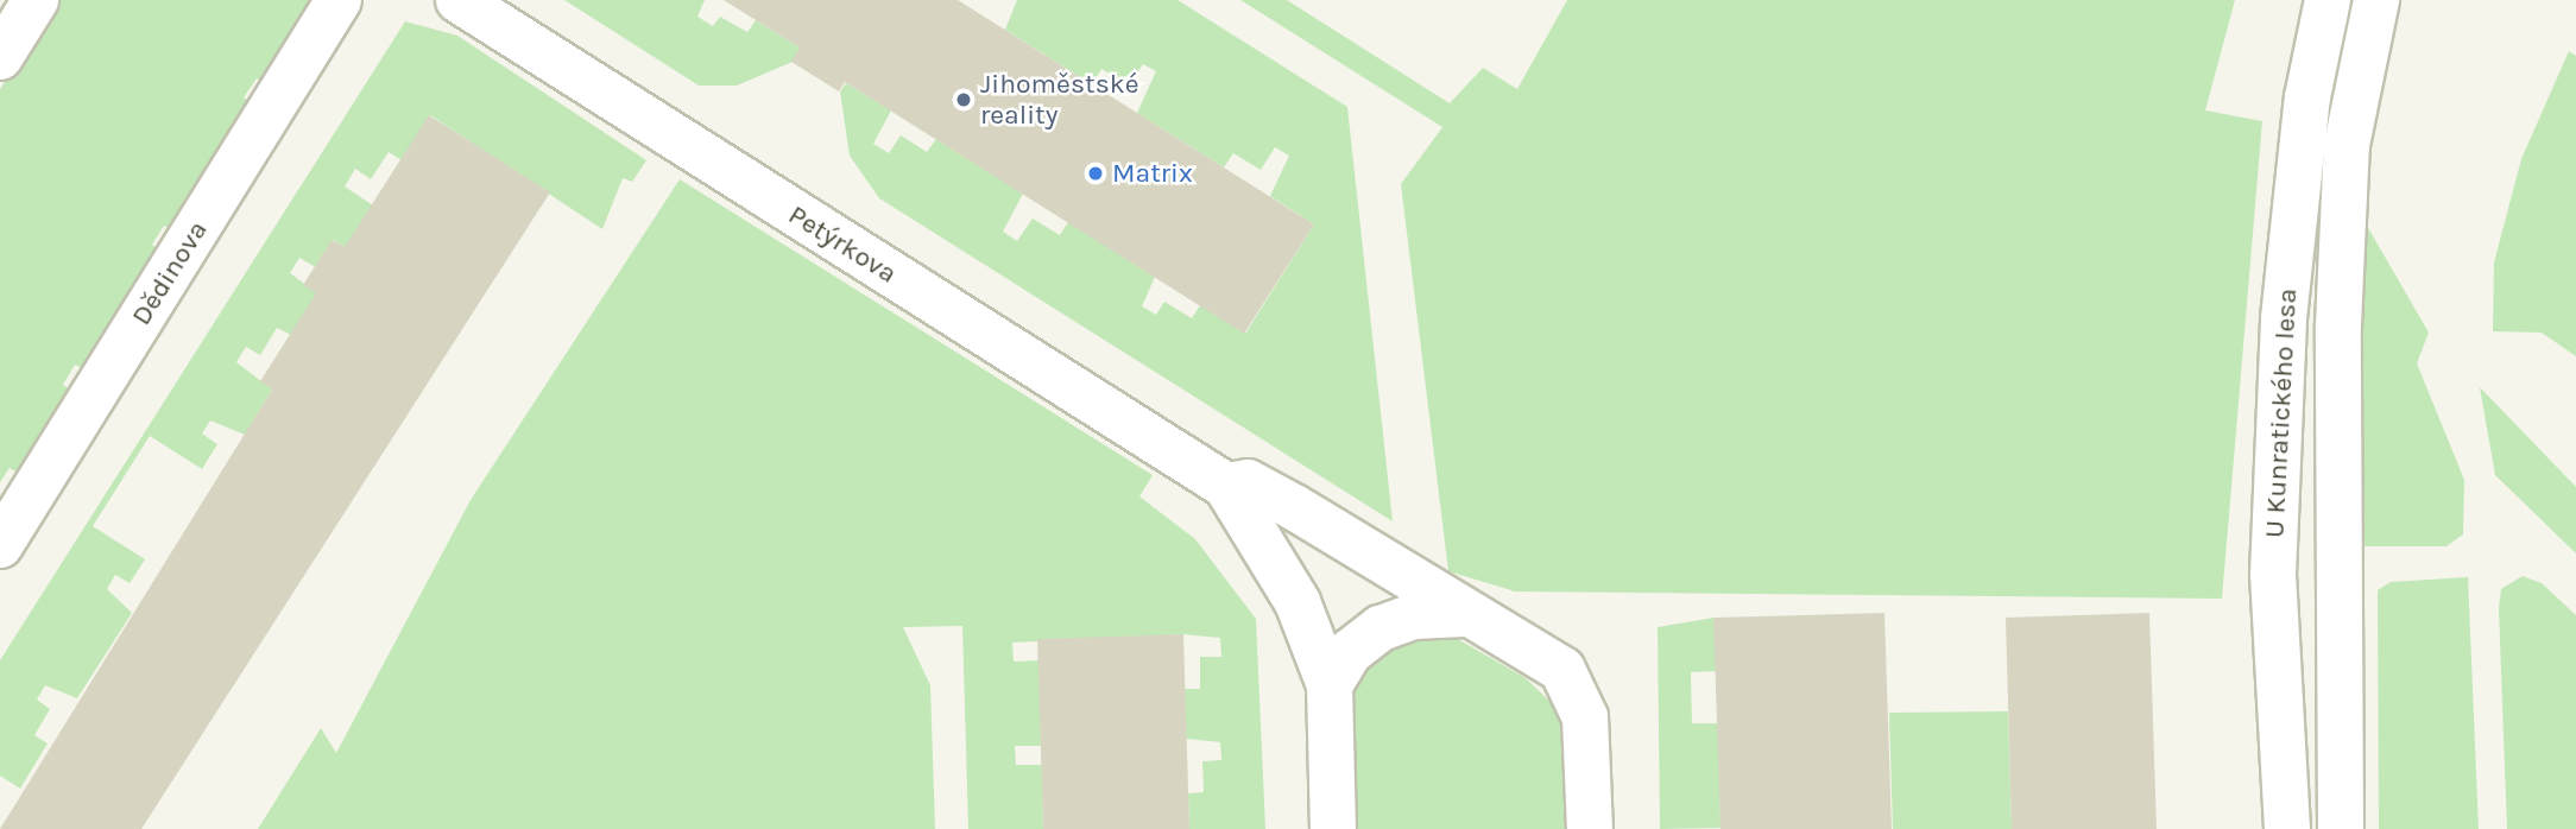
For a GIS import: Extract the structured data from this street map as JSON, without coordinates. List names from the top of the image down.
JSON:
{
  "streets": {
    "street": ["Petýrkova", "Dědinova", "U Kunratického lesa"]
  },
  "places": ["Jihoměstské reality", "Matrix"]
}
